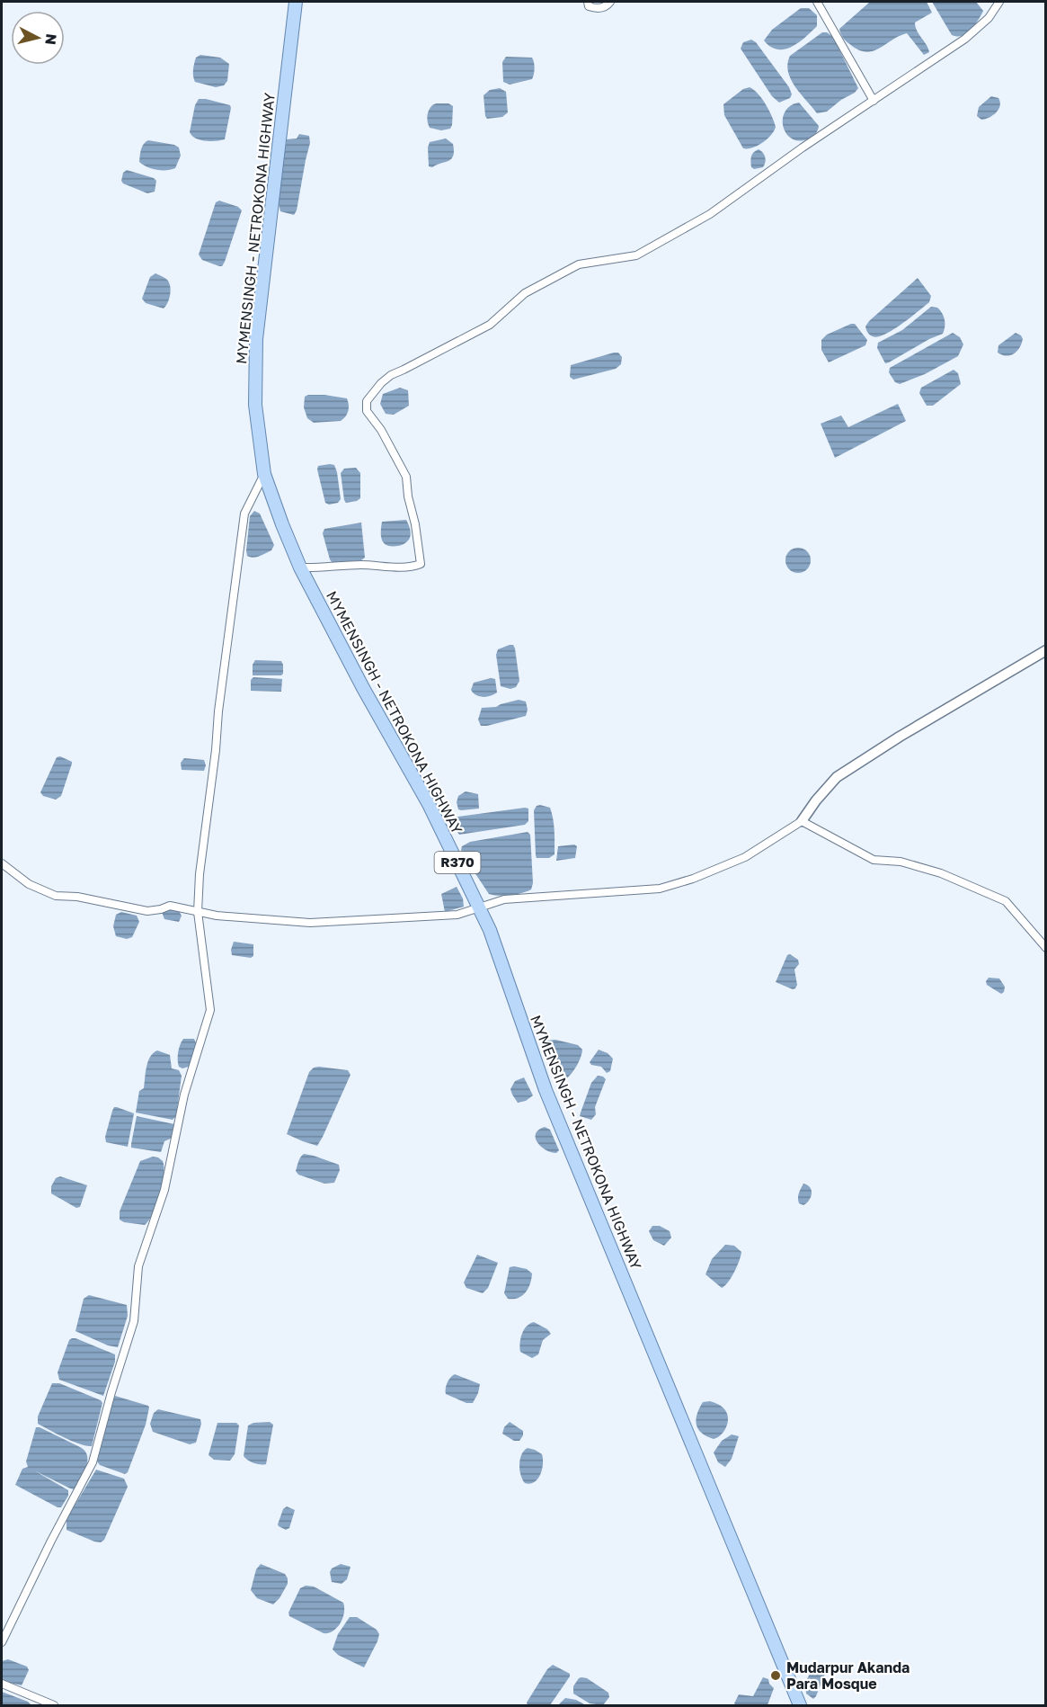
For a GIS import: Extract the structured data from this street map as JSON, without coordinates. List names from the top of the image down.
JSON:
{
  "streets": {
    "main road": ["MYMENSINGH - NETROKONA HIGHWAY", "R370"]
  },
  "places": ["Mudarpur Akanda Para Mosque"],
  "north": "right"
}
